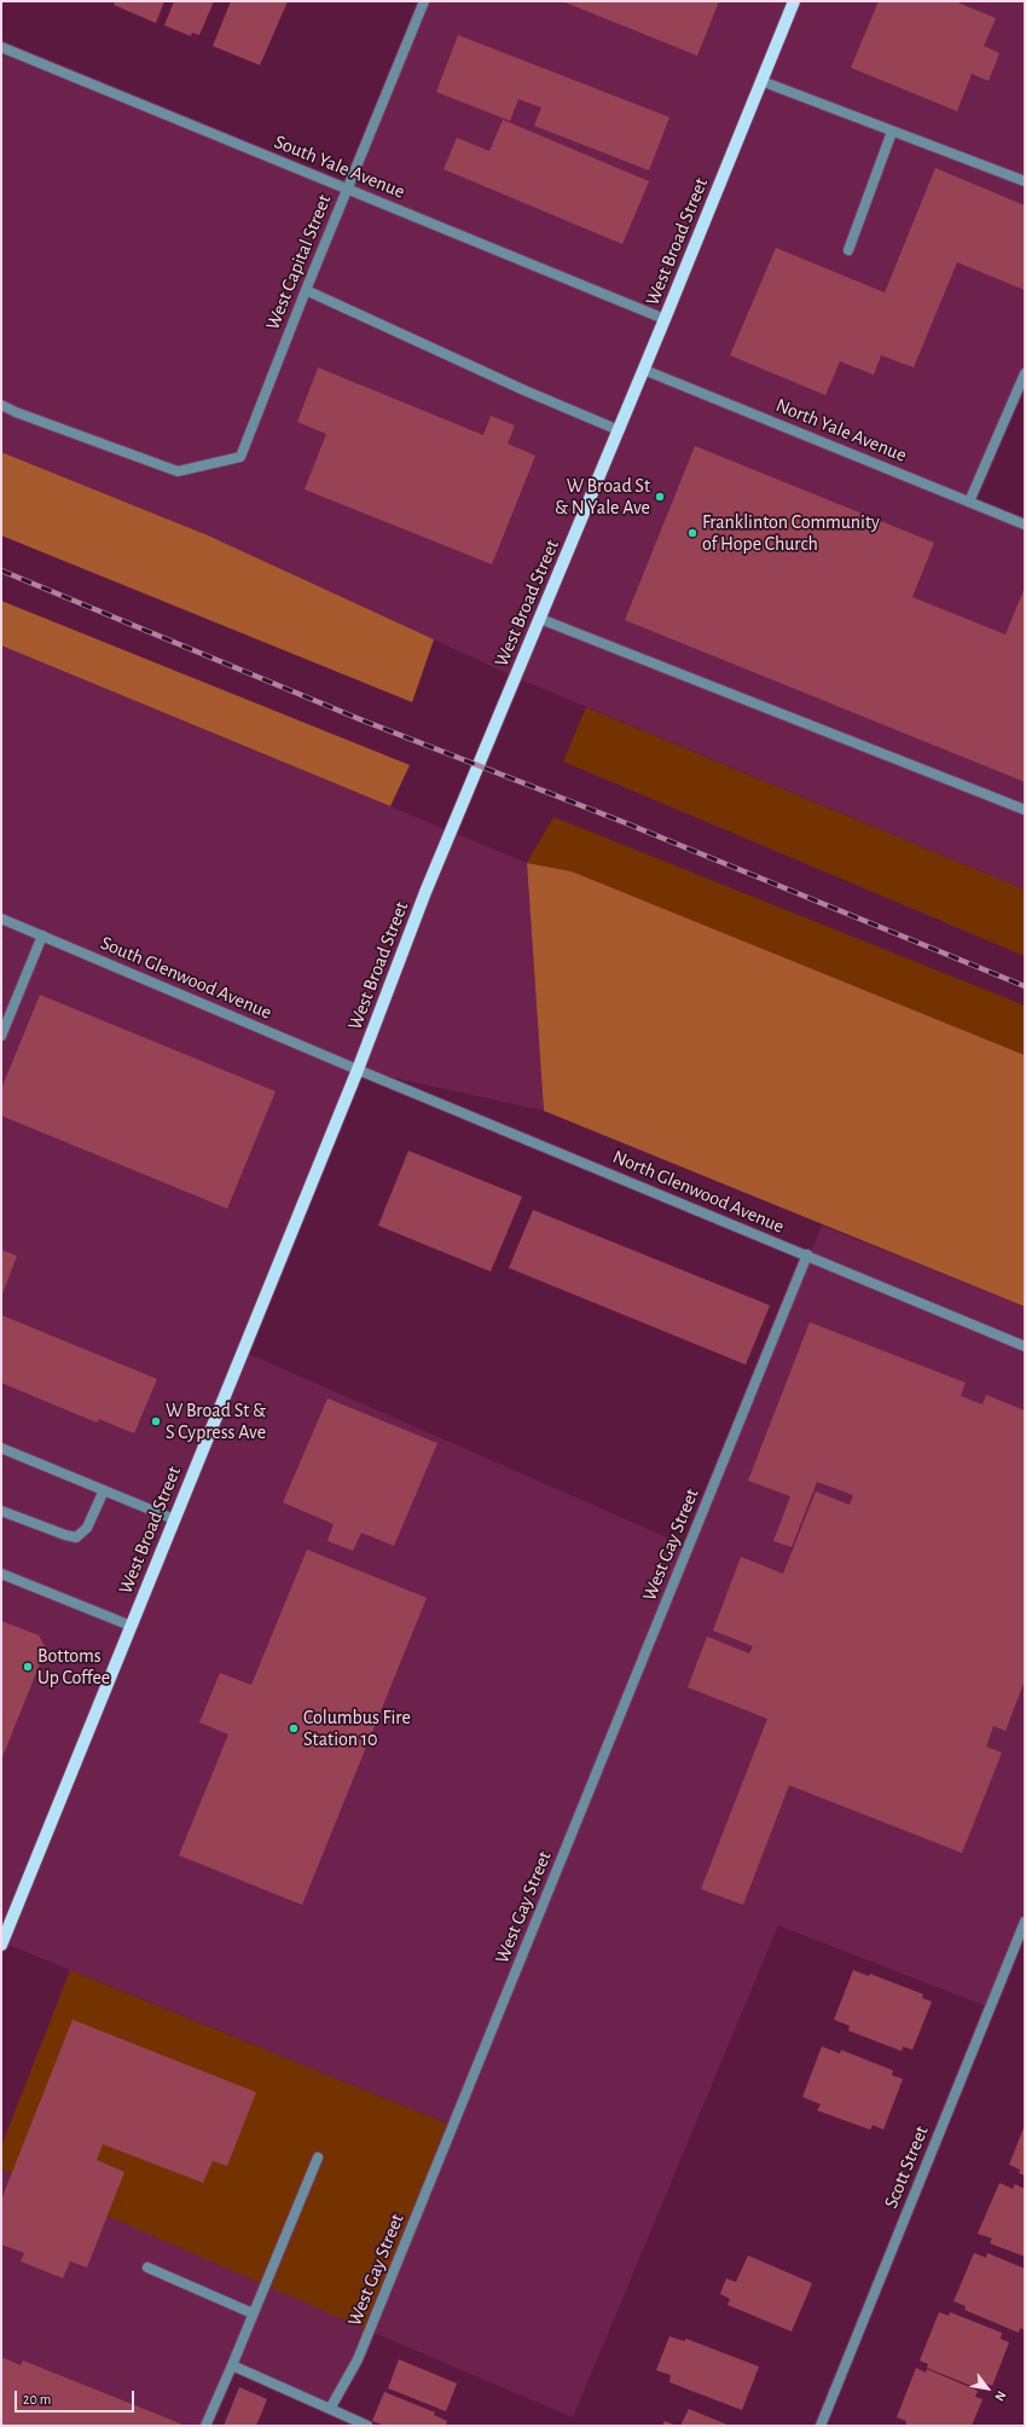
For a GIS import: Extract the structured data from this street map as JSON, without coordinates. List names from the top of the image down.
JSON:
{
  "streets": {
    "main road": ["West Broad Street"],
    "street": [
      "South Yale Avenue",
      "West Capital Street",
      "North Yale Avenue",
      "South Glenwood Avenue",
      "North Glenwood Avenue",
      "West Gay Street",
      "Scott Street"
    ]
  },
  "crossings": [
    ["South Yale Avenue", "West Broad Street"],
    ["South Yale Avenue", "West Capital Street"],
    ["West Broad Street", "North Yale Avenue"],
    ["West Broad Street", "South Glenwood Avenue"],
    ["West Broad Street", "North Glenwood Avenue"],
    ["South Glenwood Avenue", "North Glenwood Avenue"],
    ["North Glenwood Avenue", "West Gay Street"]
  ],
  "places": [
    "W Broad St & N Yale Ave",
    "Franklinton Community of Hope Church",
    "W Broad St & S Cypress Ave",
    "Bottoms Up Coffee",
    "Columbus Fire Station 10"
  ],
  "scale_bar": "20 m",
  "north": "bottom right"
}
